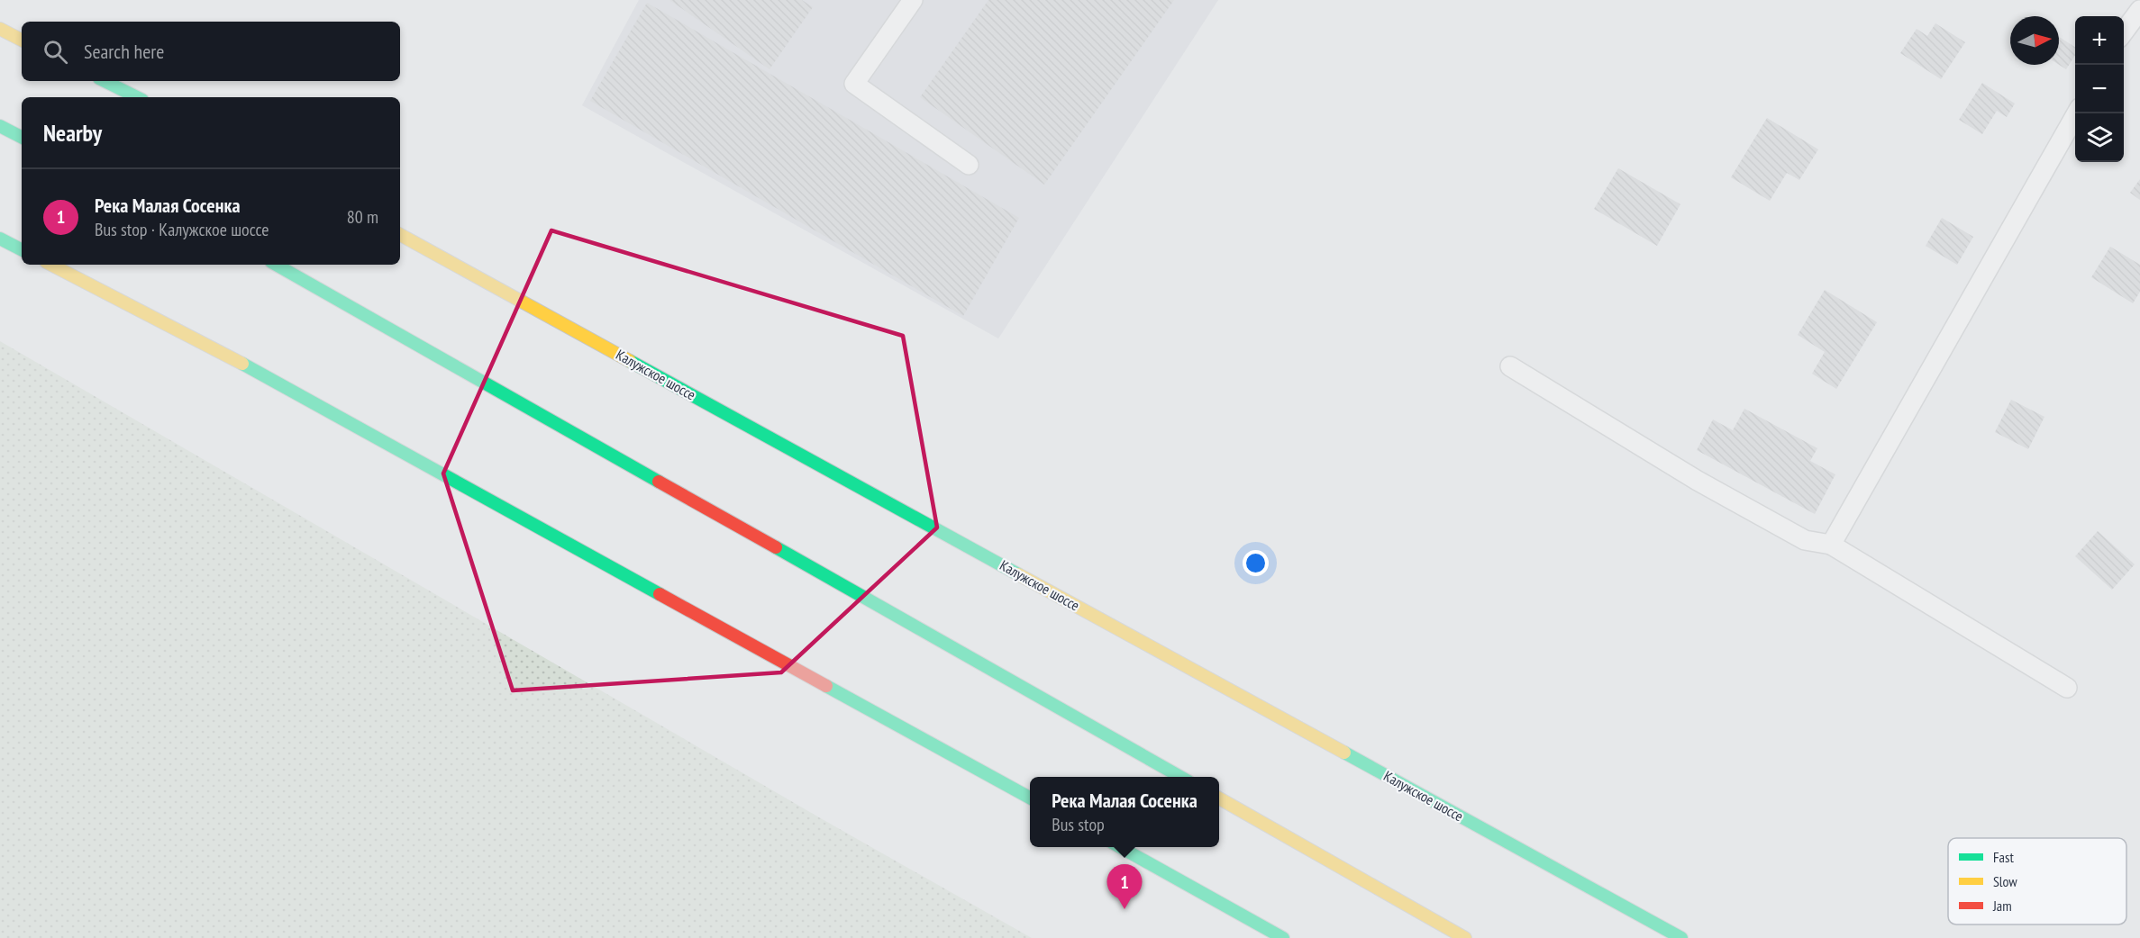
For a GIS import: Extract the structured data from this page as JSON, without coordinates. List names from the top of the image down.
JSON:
{
  "streets": {
    "main road": ["Калужское шоссе"]
  },
  "legend": ["Fast", "Slow", "Jam"],
  "north": "right",
  "page": {
    "map_buttons": ["+", "−"],
    "search": "Search here",
    "heading": "Nearby",
    "list": [
      {
        "mark": "1",
        "name": "Река Малая Сосенка",
        "note": "Bus stop · Калужское шоссе",
        "value": "80 m"
      }
    ],
    "popup": ["Река Малая Сосенка", "Bus stop"],
    "pins": "1"
  }
}
